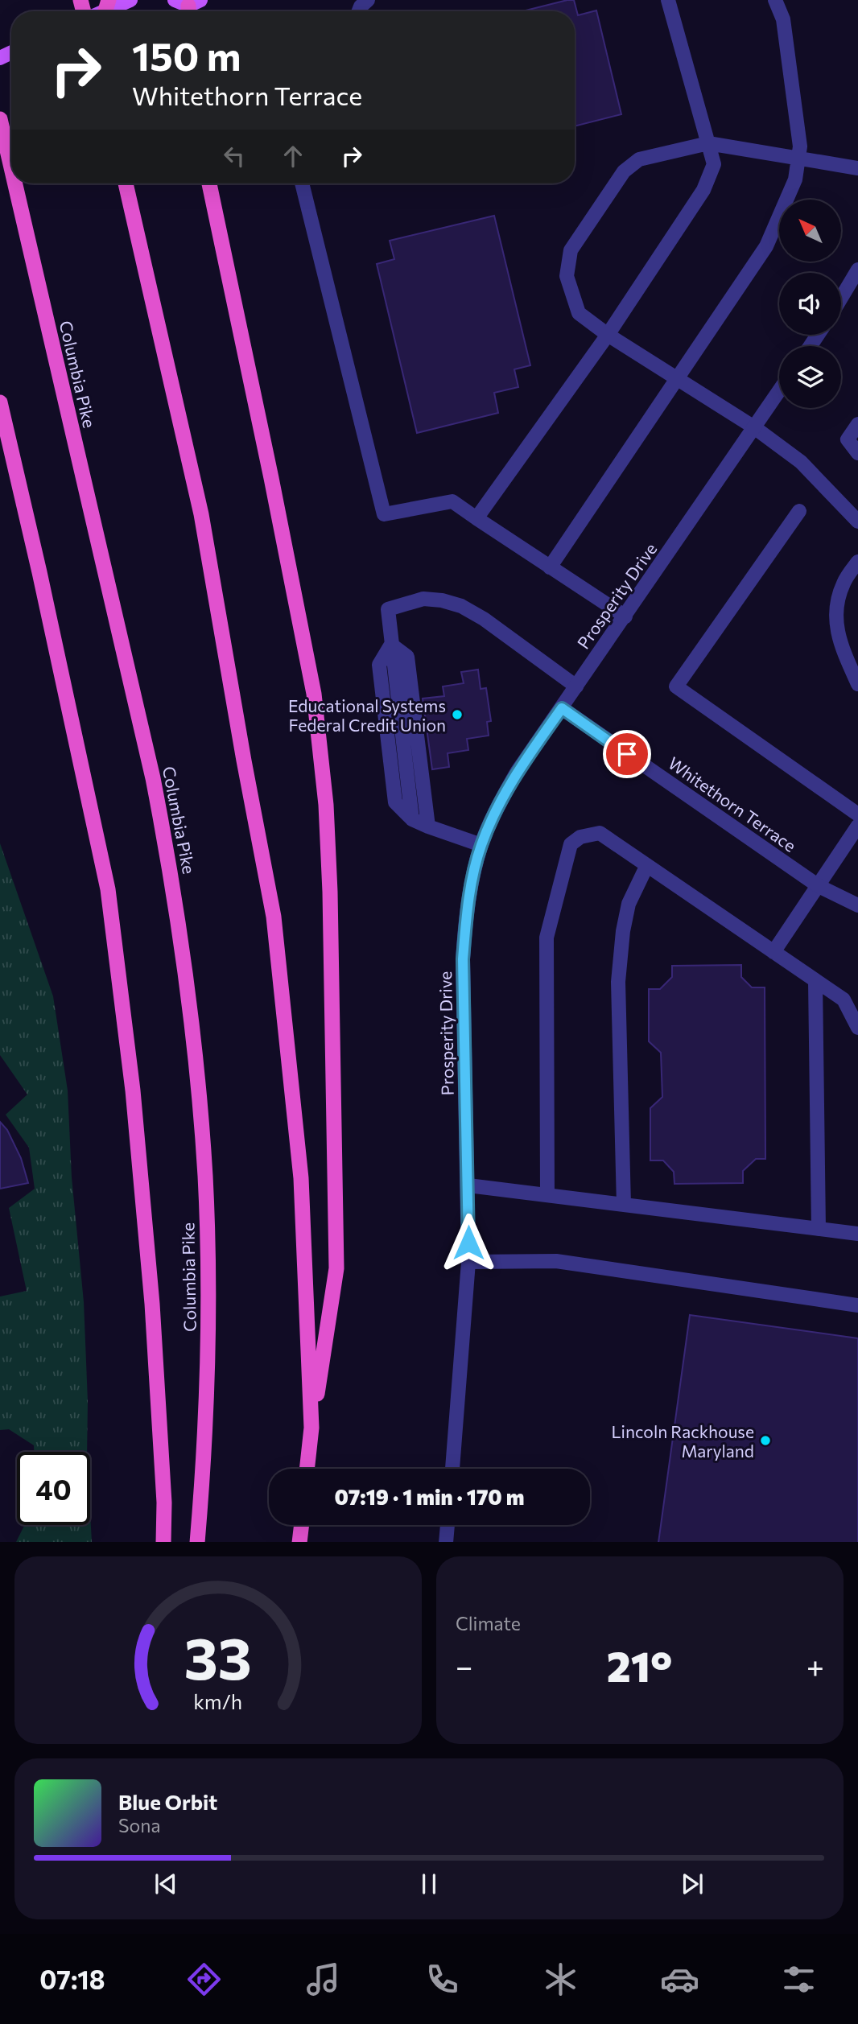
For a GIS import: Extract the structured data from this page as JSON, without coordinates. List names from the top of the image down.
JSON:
{
  "streets": {
    "highway": ["Columbia Pike"],
    "street": ["Prosperity Drive", "Whitethorn Terrace"]
  },
  "crossings": [
    ["Prosperity Drive", "Whitethorn Terrace"]
  ],
  "places": ["Educational Systems Federal Credit Union", "Lincoln Rackhouse Maryland"],
  "north": "top left",
  "page": {
    "turn": ["150 m", "Whitethorn Terrace"],
    "limit": "40",
    "trip": "07:19 · 1 min · 170 m",
    "tile": "Climate",
    "heat": ["−", "21°", "+"],
    "song": ["Blue Orbit", "Sona"],
    "tabs": "07:18",
    "gauge": ["33", "km/h"]
  }
}
